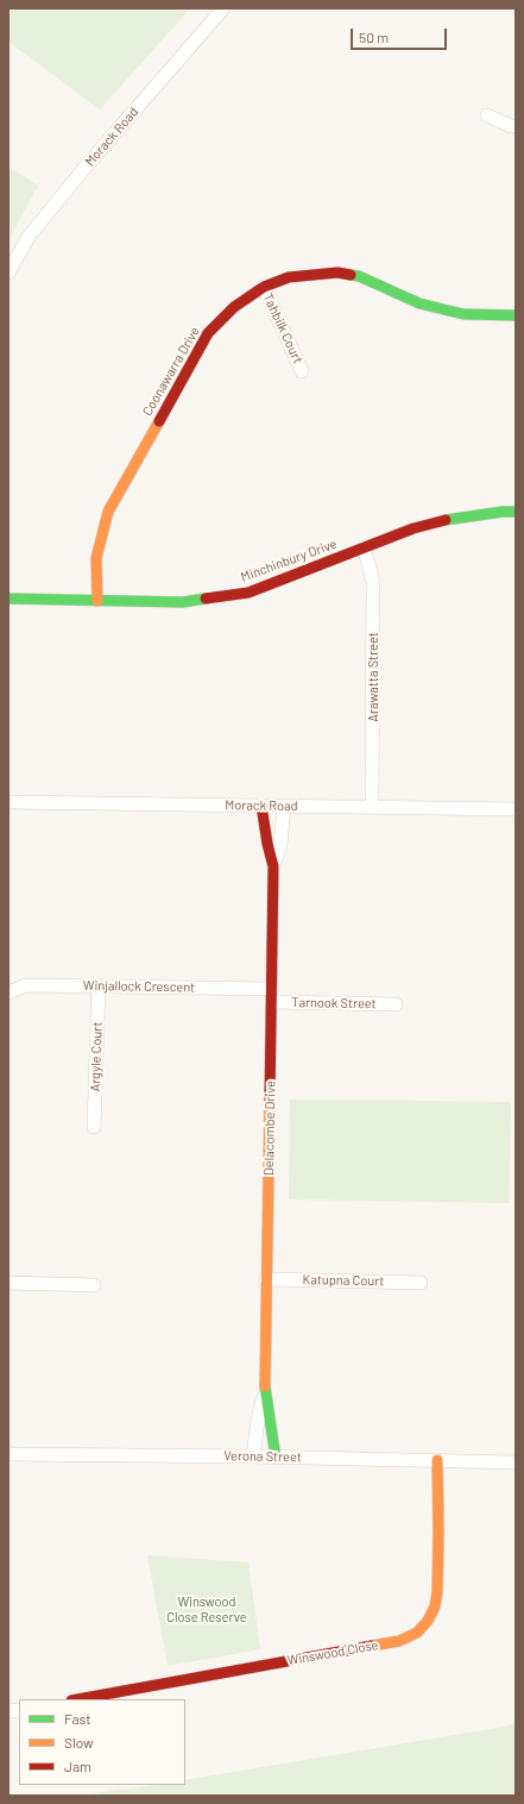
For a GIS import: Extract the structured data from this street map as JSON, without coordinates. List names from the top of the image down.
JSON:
{
  "streets": {
    "street": [
      "Morack Road",
      "Tahbilk Court",
      "Coonawarra Drive",
      "Minchinbury Drive",
      "Arawatta Street",
      "Winjallock Crescent",
      "Tarnook Street",
      "Argyle Court",
      "Delacombe Drive",
      "Katupna Court",
      "Verona Street",
      "Winswood Close"
    ]
  },
  "crossings": [
    ["Morack Road", "Arawatta Street"],
    ["Morack Road", "Delacombe Drive"],
    ["Tahbilk Court", "Coonawarra Drive"],
    ["Coonawarra Drive", "Minchinbury Drive"],
    ["Minchinbury Drive", "Arawatta Street"],
    ["Winjallock Crescent", "Argyle Court"],
    ["Winjallock Crescent", "Delacombe Drive"],
    ["Tarnook Street", "Delacombe Drive"],
    ["Delacombe Drive", "Katupna Court"],
    ["Delacombe Drive", "Verona Street"],
    ["Verona Street", "Winswood Close"]
  ],
  "parks": ["Winswood Close Reserve"],
  "legend": ["Fast", "Slow", "Jam"],
  "scale_bar": "50 m"
}
